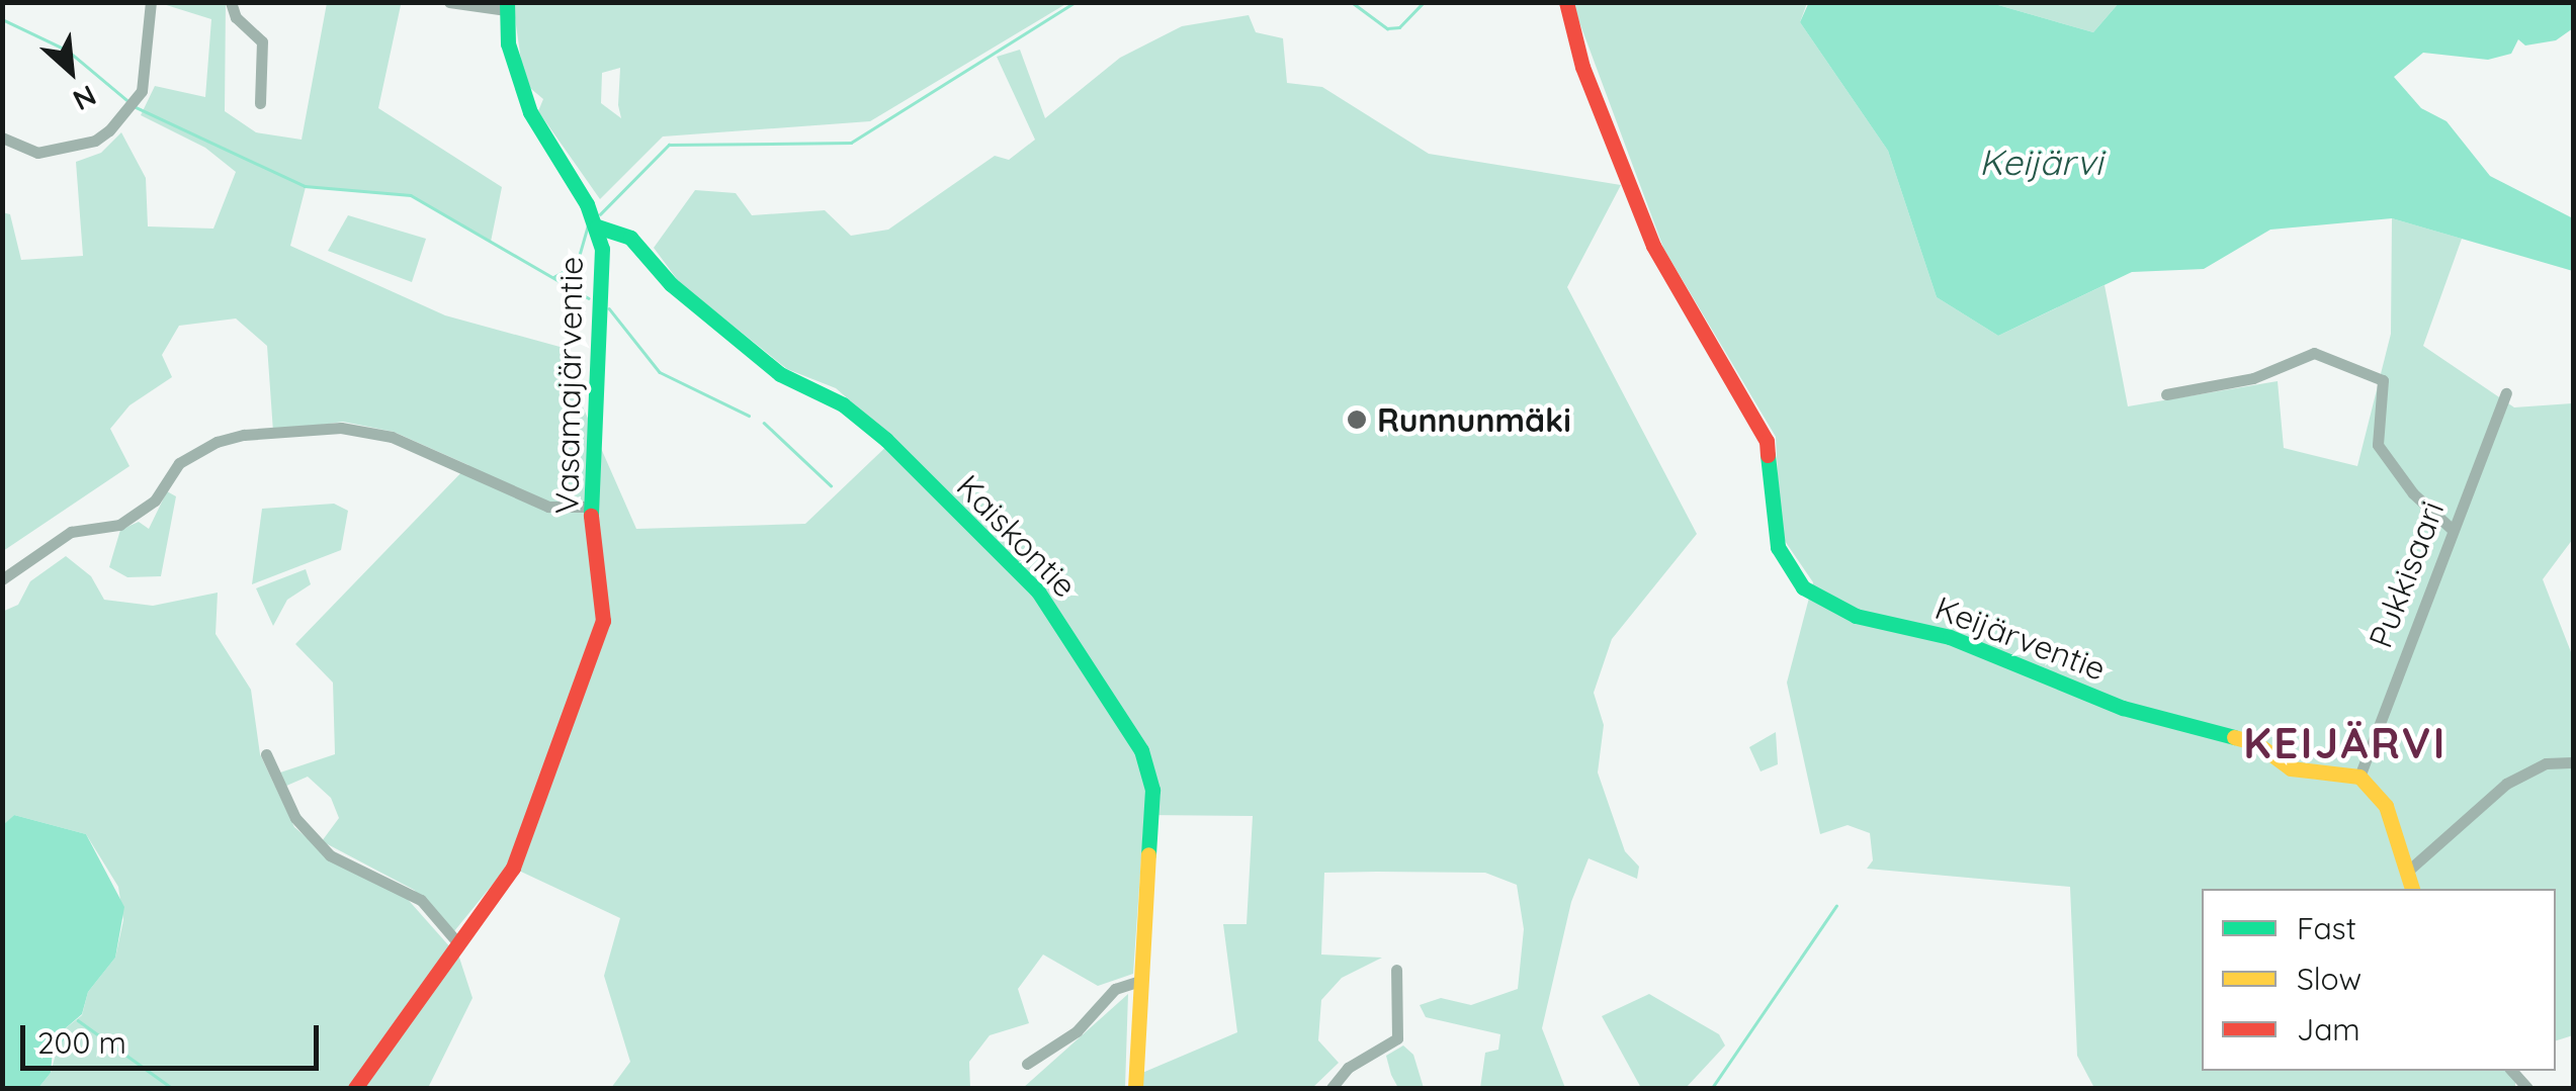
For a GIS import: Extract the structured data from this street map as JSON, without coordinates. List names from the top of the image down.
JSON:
{
  "streets": {
    "street": [
      "Vasamajärventie",
      "Kaiskontie",
      "Pukkisaari",
      "Keijärventie"
    ]
  },
  "crossings": [
    ["Vasamajärventie", "Kaiskontie"],
    ["Pukkisaari", "Keijärventie"]
  ],
  "districts": ["KEIJÄRVI"],
  "water": ["Keijärvi"],
  "places": ["Runnunmäki"],
  "legend": ["Fast", "Slow", "Jam"],
  "scale_bar": "200 m",
  "north": "bottom right"
}
